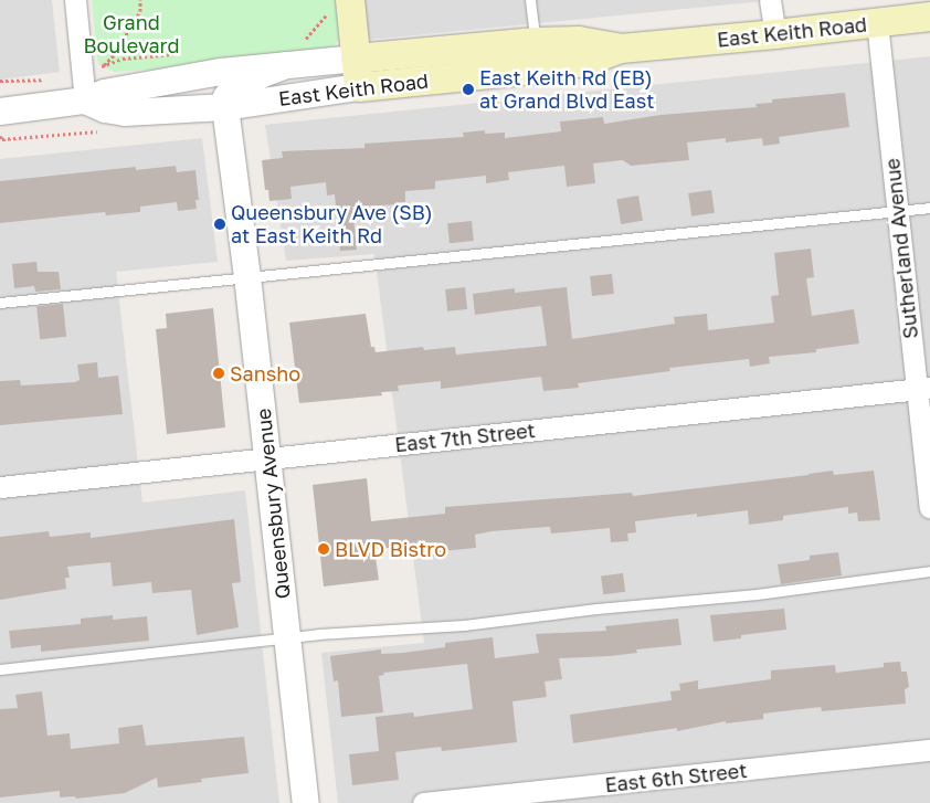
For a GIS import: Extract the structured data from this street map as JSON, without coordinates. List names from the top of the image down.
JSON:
{
  "streets": {
    "main road": ["East Keith Road"],
    "street": [
      "Sutherland Avenue",
      "East 7th Street",
      "Queensbury Avenue",
      "East 6th Street"
    ]
  },
  "crossings": [
    ["East Keith Road", "Sutherland Avenue"],
    ["East Keith Road", "Queensbury Avenue"],
    ["Sutherland Avenue", "East 7th Street"],
    ["East 7th Street", "Queensbury Avenue"]
  ],
  "parks": ["Grand Boulevard"],
  "places": [
    "East Keith Rd (EB) at Grand Blvd East",
    "Queensbury Ave (SB) at East Keith Rd",
    "Sansho",
    "BLVD Bistro"
  ]
}
